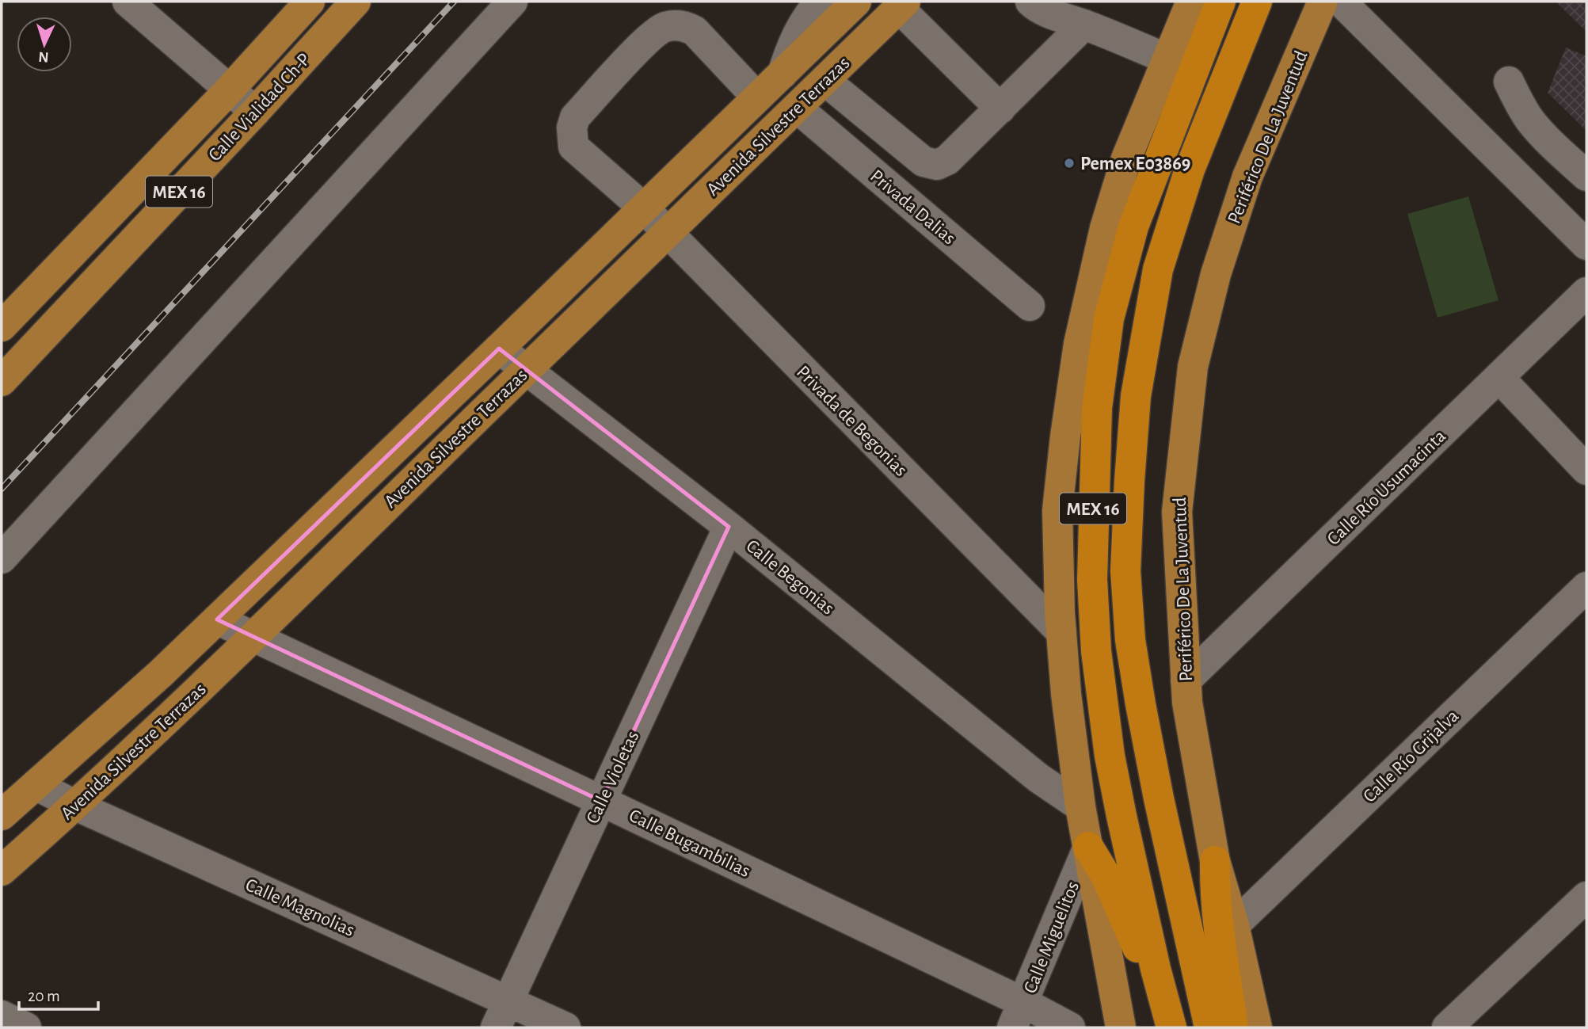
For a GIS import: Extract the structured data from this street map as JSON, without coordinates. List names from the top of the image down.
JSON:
{
  "streets": {
    "highway": ["MEX 16"],
    "main road": ["Calle Vialidad Ch-P", "Avenida Silvestre Terrazas", "Periférico De La Juventud"],
    "street": [
      "Privada Dalias",
      "Privada de Begonias",
      "Calle Río Usumacinta",
      "Calle Begonias",
      "Calle Río Grijalva",
      "Calle Violetas",
      "Calle Bugambilias",
      "Calle Magnolias",
      "Calle Miguelitos"
    ]
  },
  "crossings": [
    ["Avenida Silvestre Terrazas", "Privada Dalias"],
    ["Avenida Silvestre Terrazas", "Privada de Begonias"],
    ["Avenida Silvestre Terrazas", "Calle Begonias"],
    ["Avenida Silvestre Terrazas", "Calle Bugambilias"],
    ["Avenida Silvestre Terrazas", "Calle Magnolias"],
    ["Periférico De La Juventud", "Calle Río Usumacinta"],
    ["Periférico De La Juventud", "Calle Río Grijalva"],
    ["Calle Begonias", "Calle Violetas"],
    ["Calle Violetas", "Calle Bugambilias"],
    ["Calle Violetas", "Calle Magnolias"],
    ["Calle Bugambilias", "Calle Miguelitos"]
  ],
  "places": ["Pemex E03869"],
  "scale_bar": "20 m",
  "north": "bottom"
}
